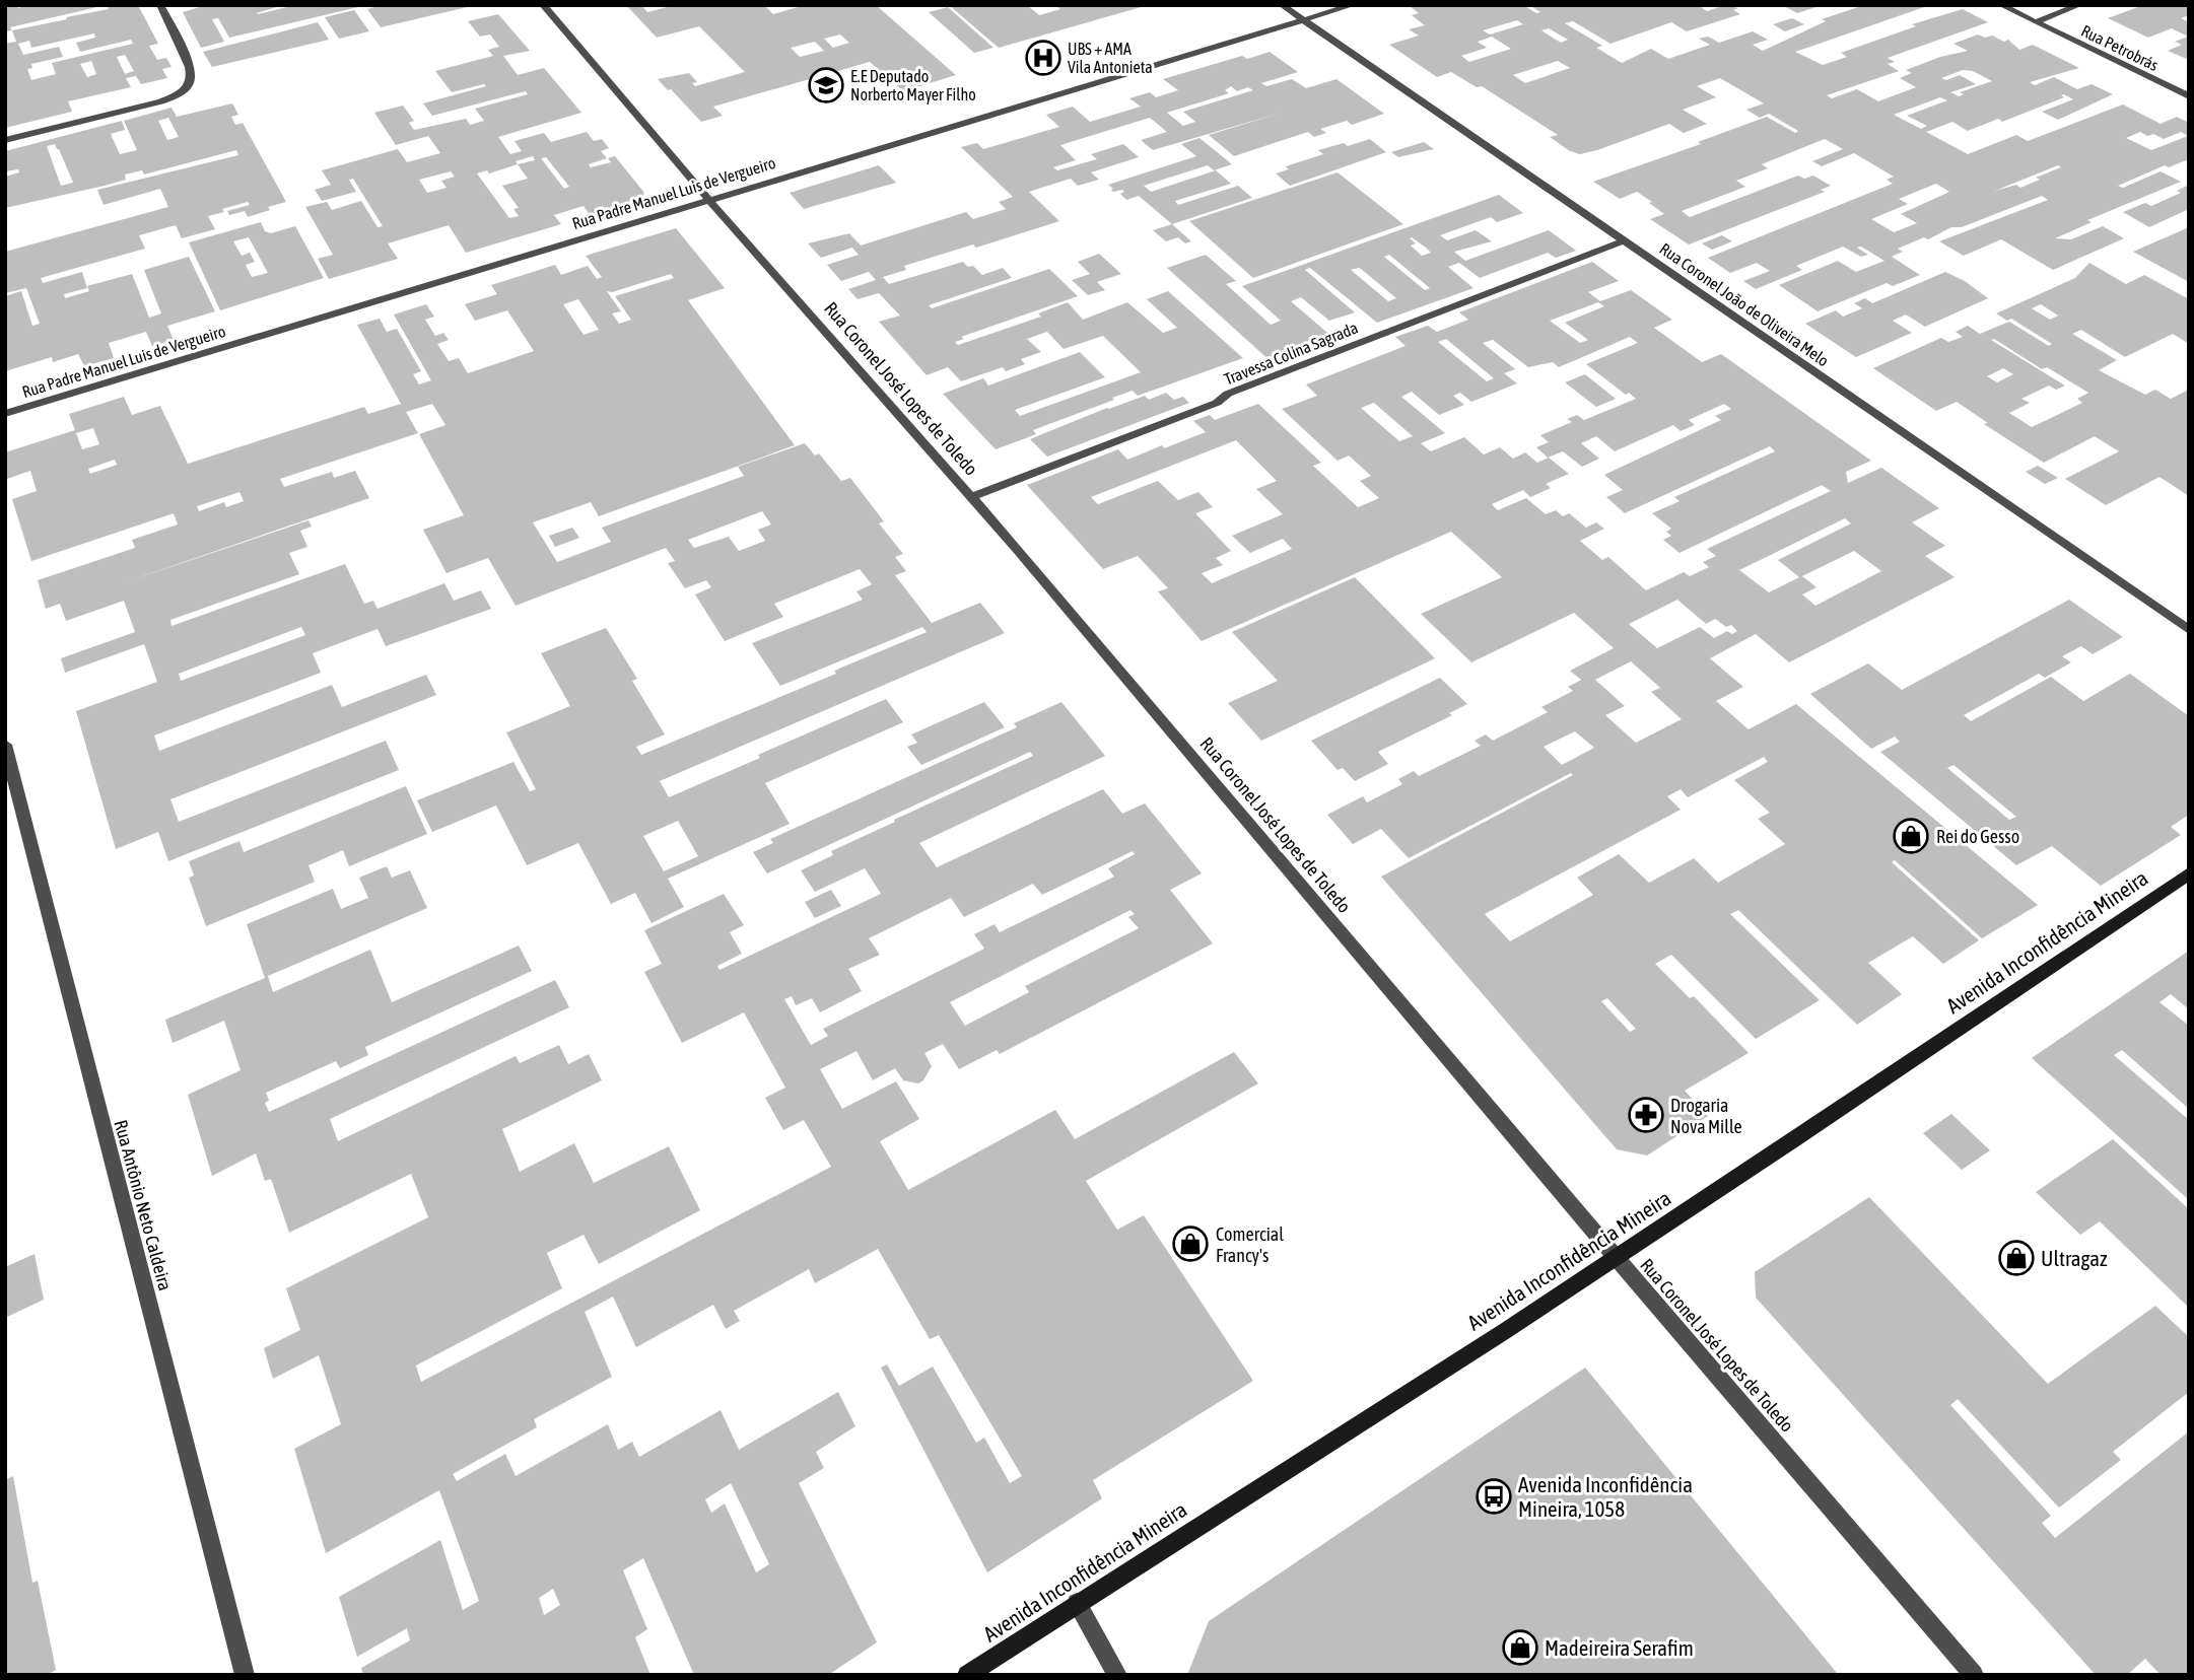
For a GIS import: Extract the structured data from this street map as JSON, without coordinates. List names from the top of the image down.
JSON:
{
  "streets": {
    "street": [
      "Rua Petrobrás",
      "Rua Padre Manuel Luis de Vergueiro",
      "Rua Coronel João de Oliveira Melo",
      "Travessa Colina Sagrada",
      "Rua Coronel José Lopes de Toledo",
      "Avenida Inconfidência Mineira",
      "Rua Antônio Neto Caldeira"
    ]
  },
  "crossings": [
    ["Rua Padre Manuel Luis de Vergueiro", "Rua Coronel João de Oliveira Melo"],
    ["Rua Padre Manuel Luis de Vergueiro", "Rua Coronel José Lopes de Toledo"],
    ["Rua Coronel João de Oliveira Melo", "Travessa Colina Sagrada"],
    ["Travessa Colina Sagrada", "Rua Coronel José Lopes de Toledo"],
    ["Rua Coronel José Lopes de Toledo", "Avenida Inconfidência Mineira"]
  ],
  "places": {
    "hospital": ["UBS + AMA Vila Antonieta"],
    "school or university": ["E.E Deputado Norberto Mayer Filho"],
    "shop": [
      "Rei do Gesso",
      "Comercial Francy's",
      "Ultragaz",
      "Madeireira Serafim"
    ],
    "pharmacy": ["Drogaria Nova Mille"],
    "bus stop": ["Avenida Inconfidência Mineira, 1058"]
  }
}
